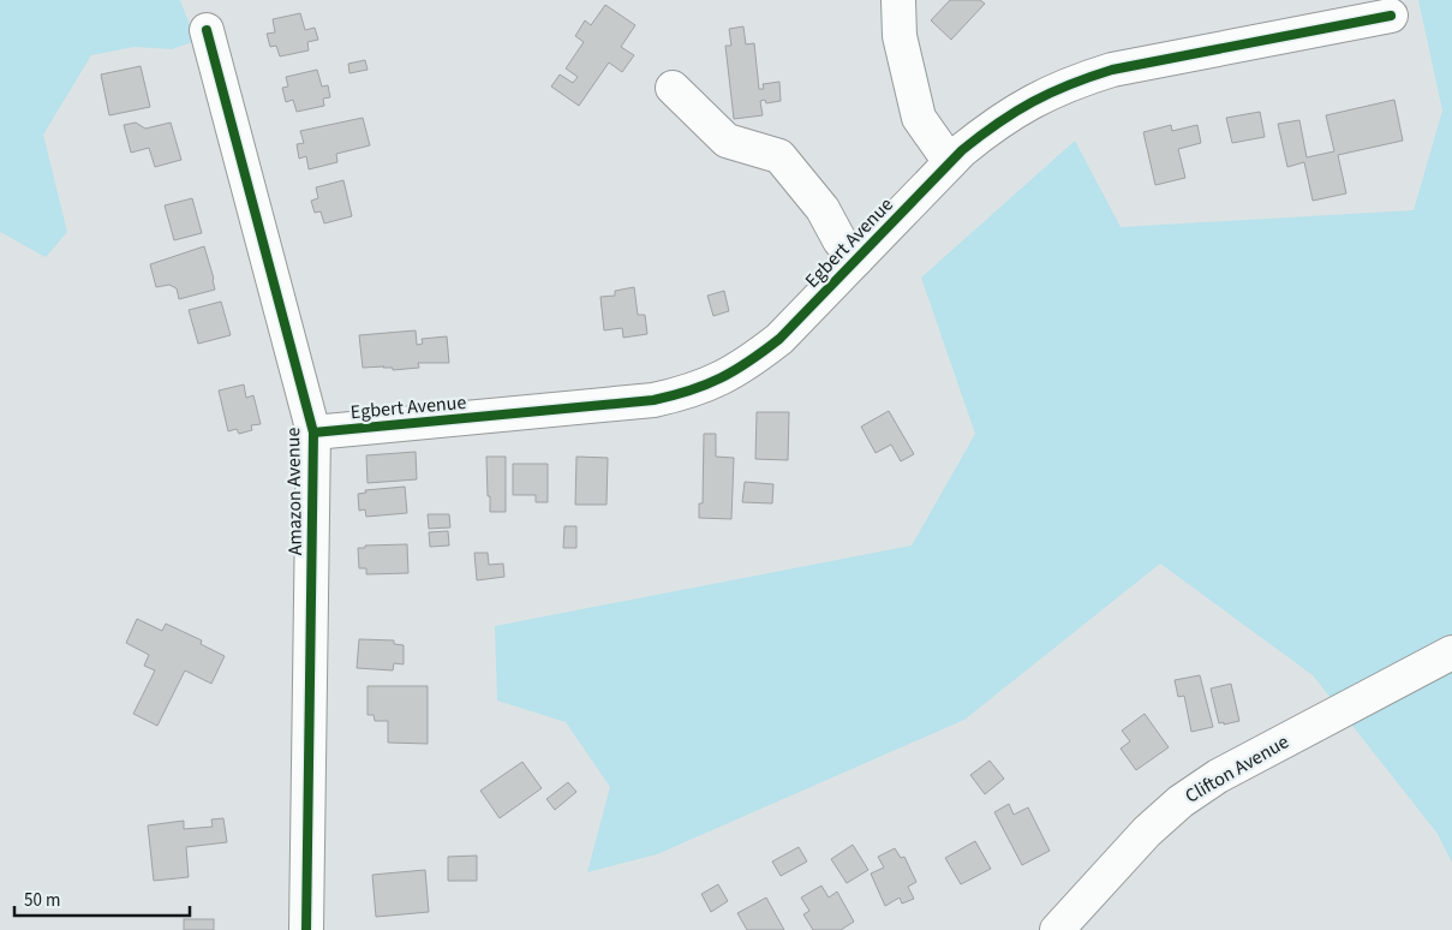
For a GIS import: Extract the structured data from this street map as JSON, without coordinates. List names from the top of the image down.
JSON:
{
  "streets": {
    "street": ["Egbert Avenue", "Amazon Avenue", "Clifton Avenue"]
  },
  "crossings": [
    ["Egbert Avenue", "Amazon Avenue"]
  ],
  "scale_bar": "50 m"
}
